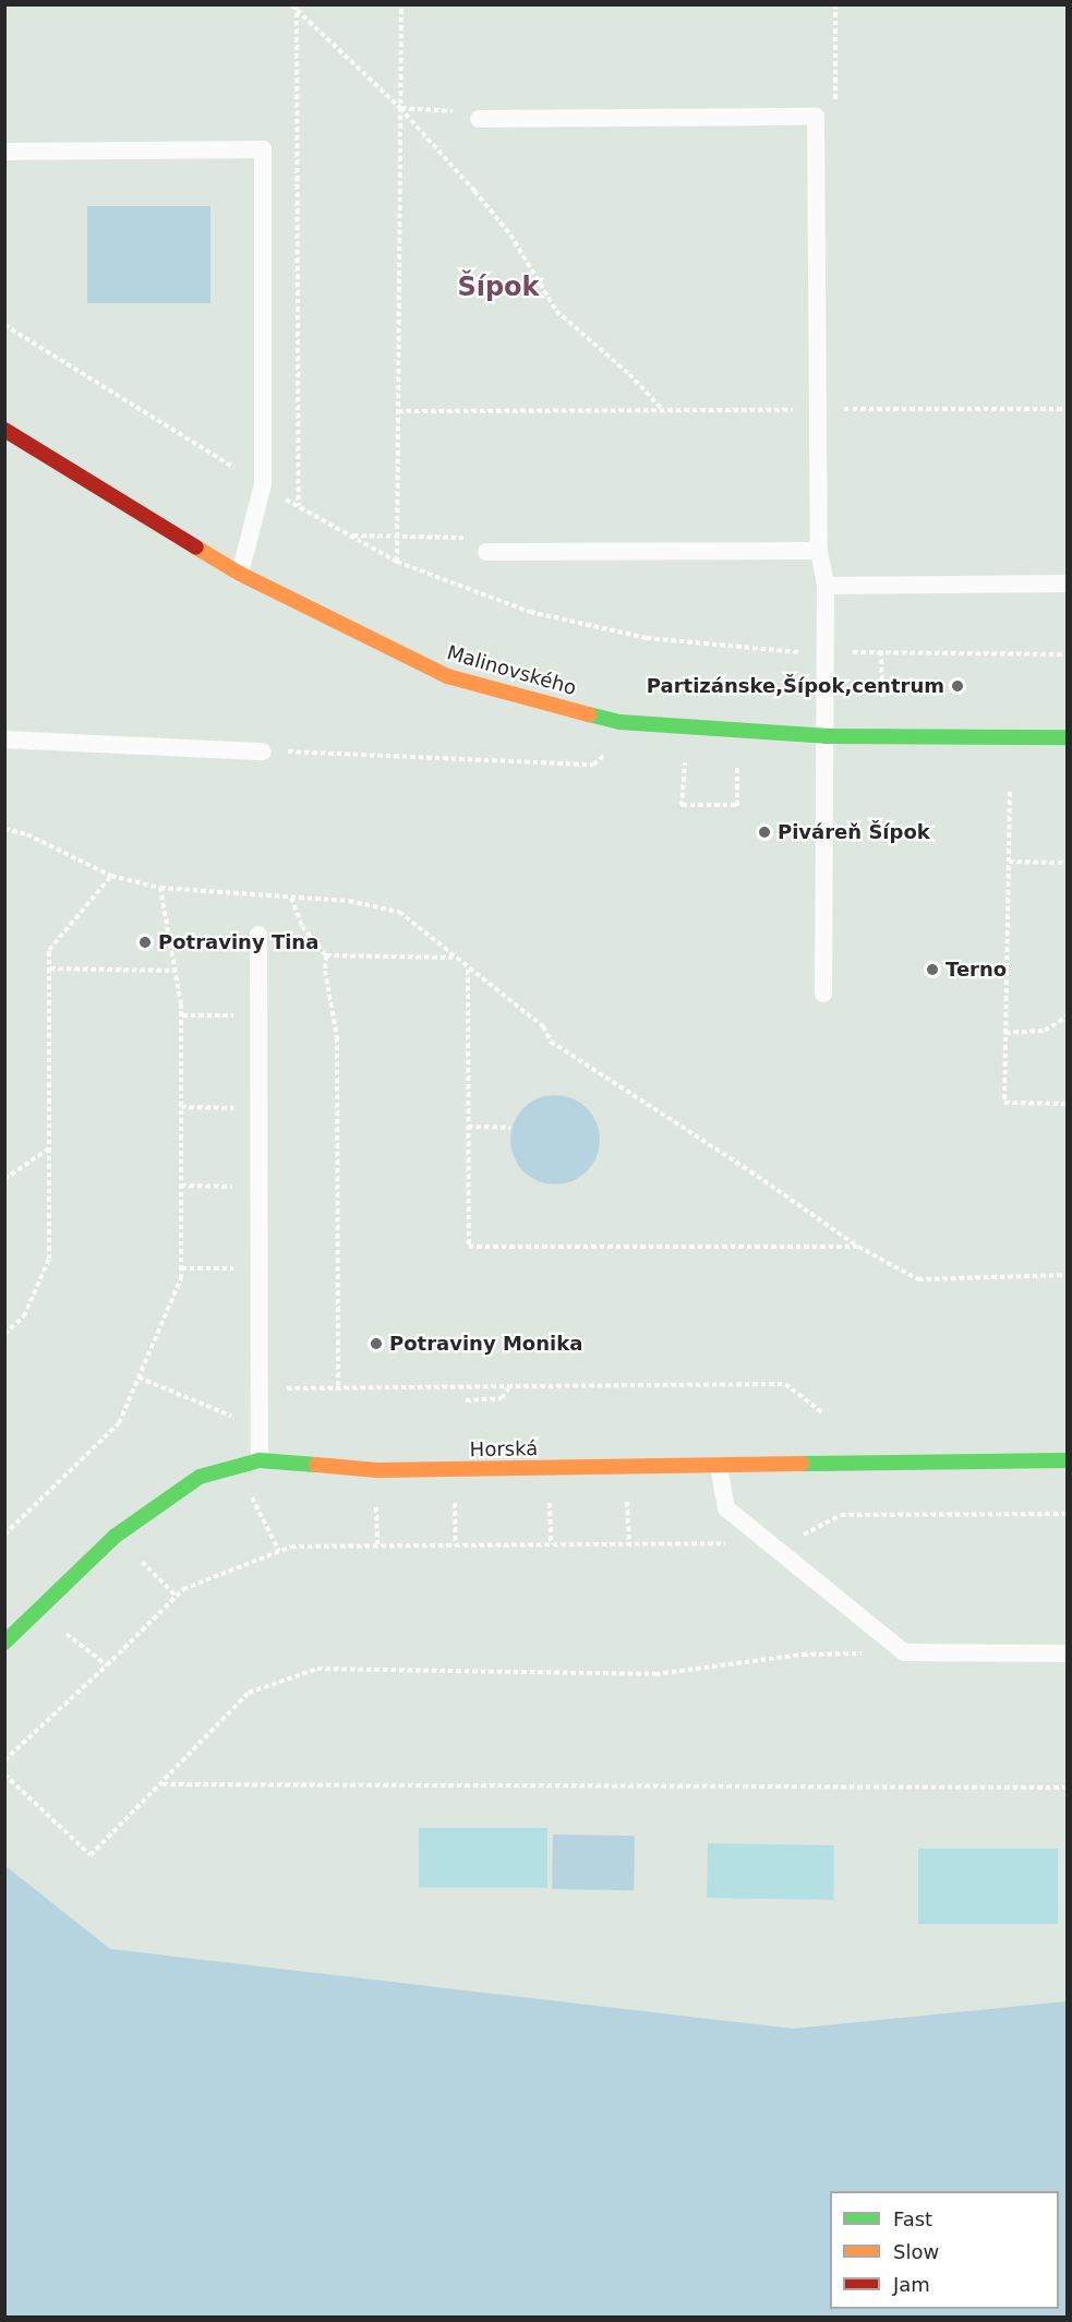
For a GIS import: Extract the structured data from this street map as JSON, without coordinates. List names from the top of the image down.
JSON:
{
  "streets": {
    "street": ["Malinovského", "Horská"]
  },
  "districts": ["Šípok"],
  "places": [
    "Partizánske,Šípok,centrum",
    "Piváreň Šípok",
    "Potraviny Tina",
    "Terno",
    "Potraviny Monika"
  ],
  "legend": ["Fast", "Slow", "Jam"]
}
